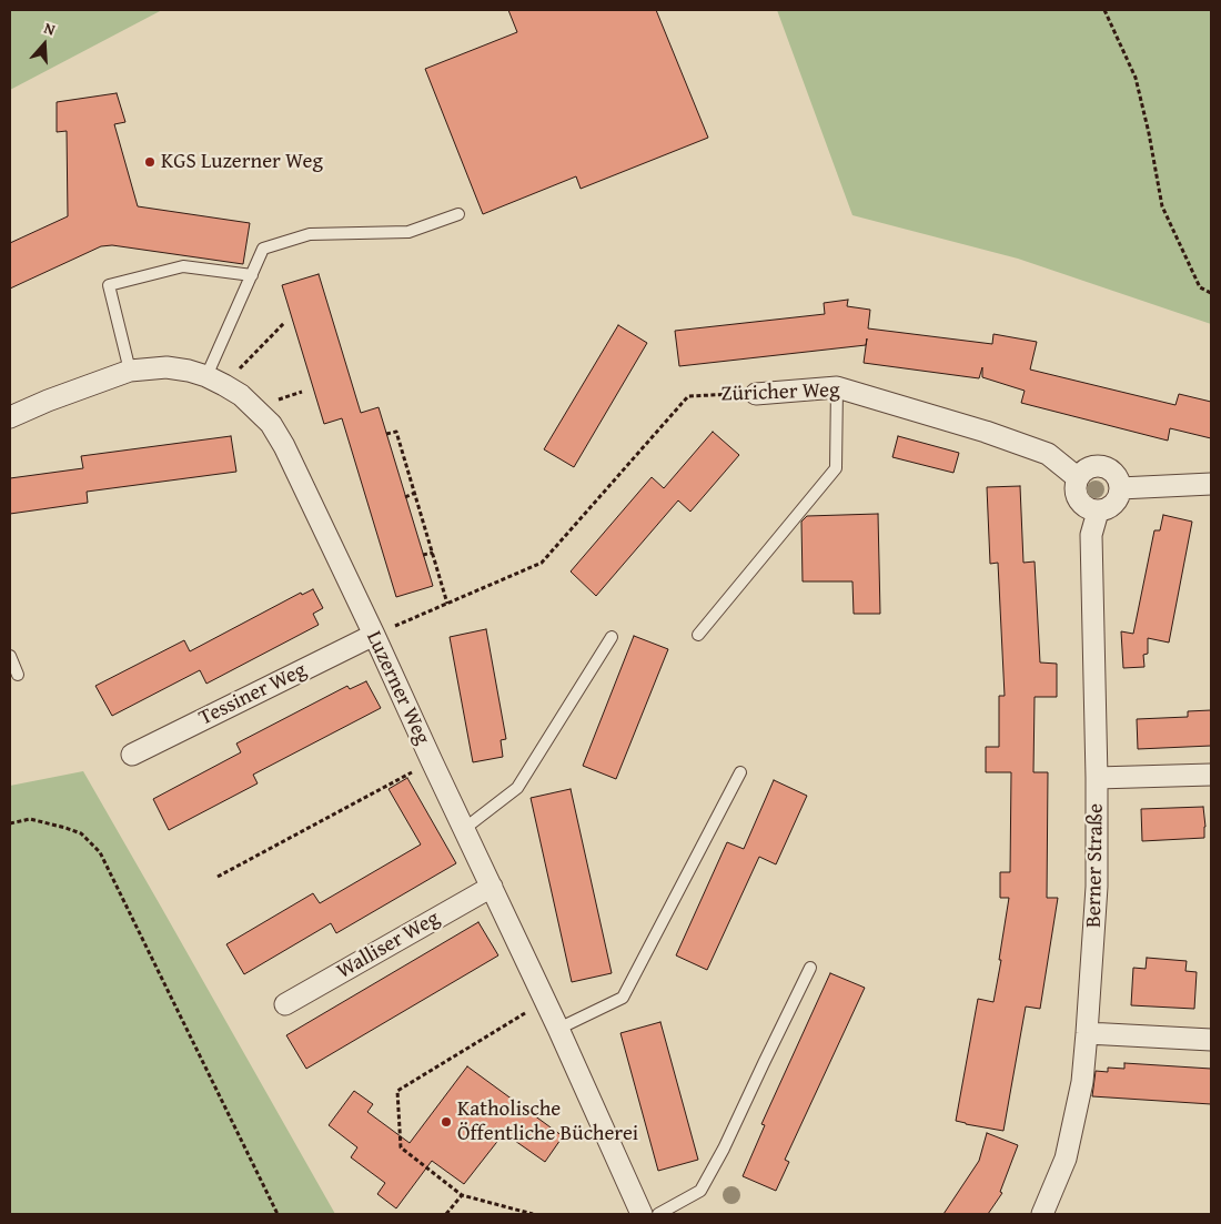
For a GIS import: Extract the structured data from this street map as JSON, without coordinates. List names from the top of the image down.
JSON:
{
  "streets": {
    "street": [
      "Züricher Weg",
      "Luzerner Weg",
      "Tessiner Weg",
      "Berner Straße",
      "Walliser Weg"
    ]
  },
  "crossings": [
    ["Züricher Weg", "Berner Straße"],
    ["Luzerner Weg", "Tessiner Weg"],
    ["Luzerner Weg", "Walliser Weg"]
  ],
  "places": ["KGS Luzerner Weg", "Katholische Öffentliche Bücherei"],
  "north": "top"
}
